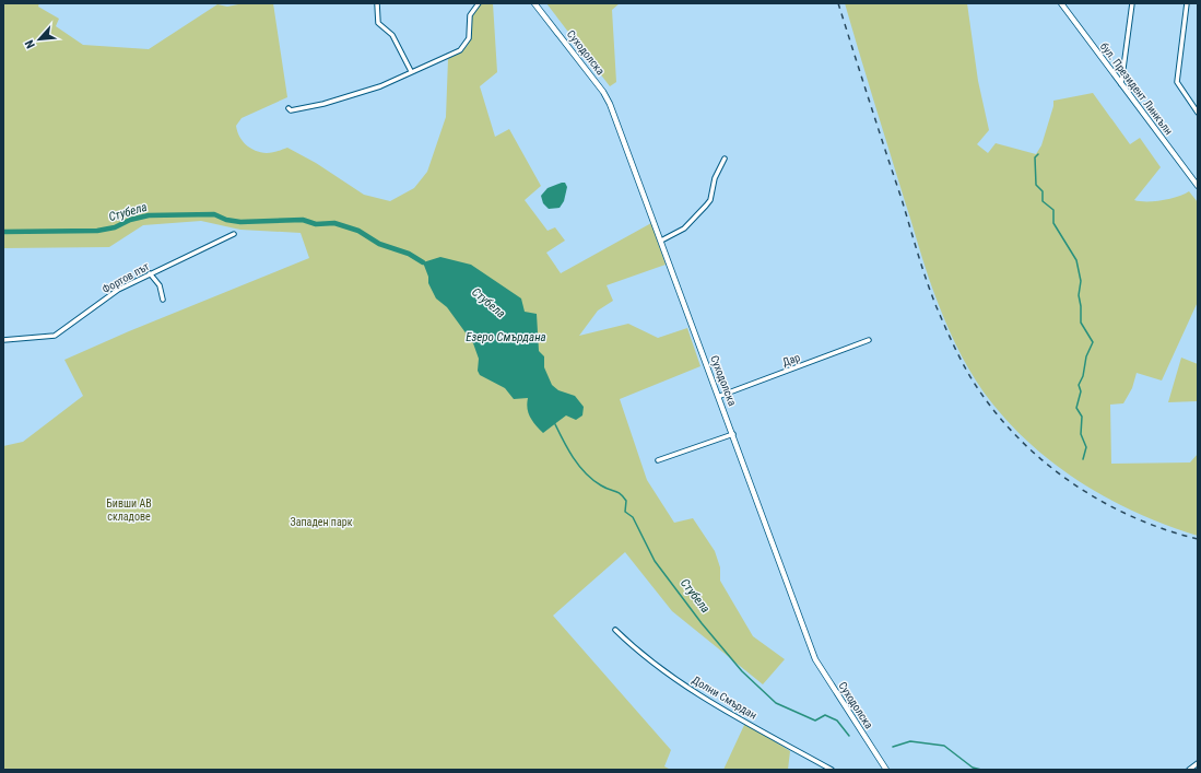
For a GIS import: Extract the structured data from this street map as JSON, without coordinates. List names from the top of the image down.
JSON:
{
  "streets": {
    "street": [
      "Суходолска",
      "бул. Президент Линкълн",
      "Фортов път",
      "Дар",
      "Долни Смърдан"
    ]
  },
  "crossings": [
    ["Суходолска", "Дар"]
  ],
  "water": ["Стубела", "Езеро Смърдана"],
  "parks": ["Бивши АВ складове", "Западен парк"],
  "north": "bottom left"
}
